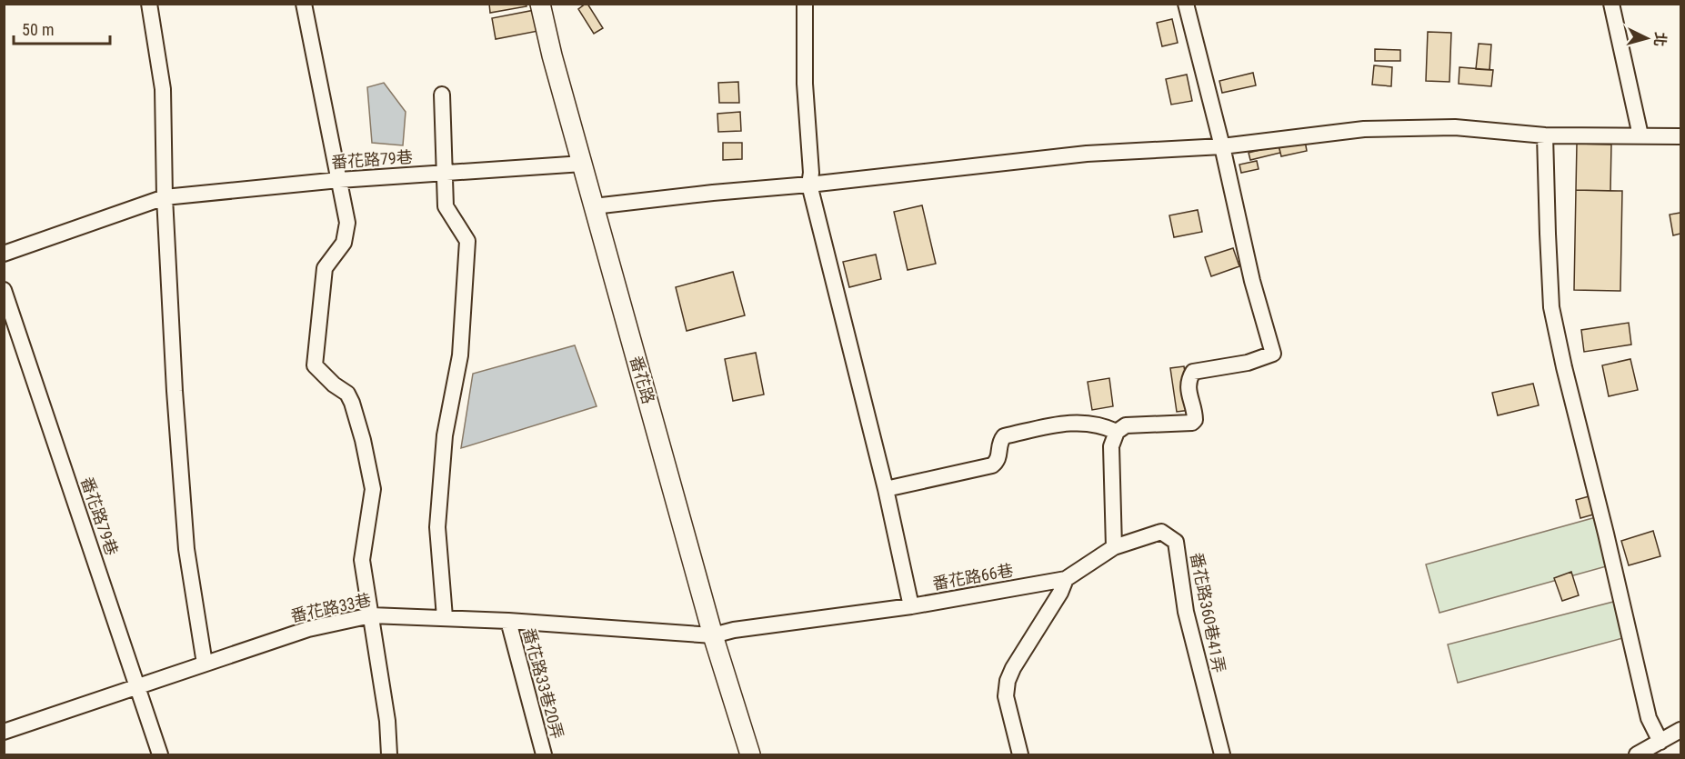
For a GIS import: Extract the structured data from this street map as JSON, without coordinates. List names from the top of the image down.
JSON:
{
  "streets": {
    "main road": ["番花路"],
    "street": [
      "番花路79巷",
      "番花路66巷",
      "番花路33巷",
      "番花路360巷41弄",
      "番花路33巷20弄"
    ]
  },
  "crossings": [
    ["番花路79巷", "番花路"],
    ["番花路79巷", "番花路33巷"],
    ["番花路", "番花路66巷"],
    ["番花路", "番花路33巷"],
    ["番花路66巷", "番花路33巷"],
    ["番花路66巷", "番花路360巷41弄"],
    ["番花路33巷", "番花路33巷20弄"]
  ],
  "scale_bar": "50 m",
  "north": "right"
}
